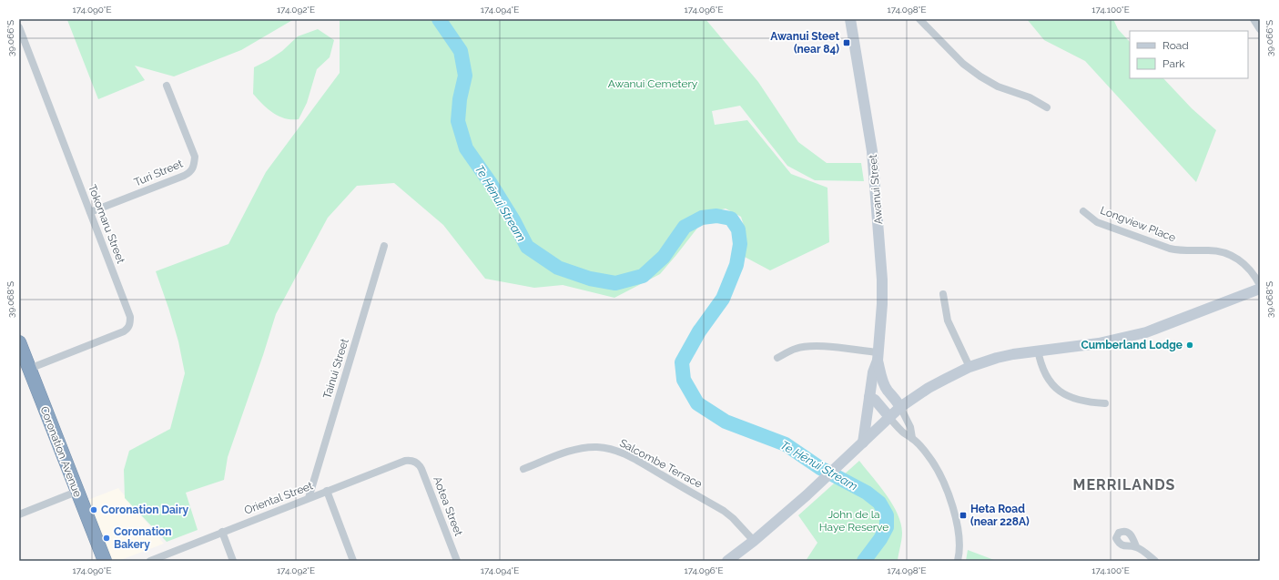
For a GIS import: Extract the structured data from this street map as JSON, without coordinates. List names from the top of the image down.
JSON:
{
  "streets": {
    "highway": ["Coronation Avenue"],
    "main road": ["Awanui Street"],
    "street": [
      "Turi Street",
      "Tokomaru Street",
      "Longview Place",
      "Tainui Street",
      "Salcombe Terrace",
      "Oriental Street",
      "Aotea Street"
    ]
  },
  "crossings": [
    ["Turi Street", "Tokomaru Street"],
    ["Tokomaru Street", "Coronation Avenue"],
    ["Tainui Street", "Oriental Street"],
    ["Oriental Street", "Aotea Street"]
  ],
  "districts": ["MERRILANDS"],
  "water": ["Te Hēnui Stream"],
  "parks": ["Awanui Cemetery", "John de la Haye Reserve"],
  "places": {
    "transit": ["Awanui Steet (near 84)", "Heta Road (near 228A)"],
    "other": ["Cumberland Lodge", "Coronation Dairy", "Coronation Bakery"]
  },
  "legend": ["Road", "Park"],
  "coordinates": [
    "174.090°E",
    "174.092°E",
    "174.094°E",
    "174.096°E",
    "174.098°E",
    "174.100°E",
    "39.066°S",
    "39.068°S"
  ]
}
